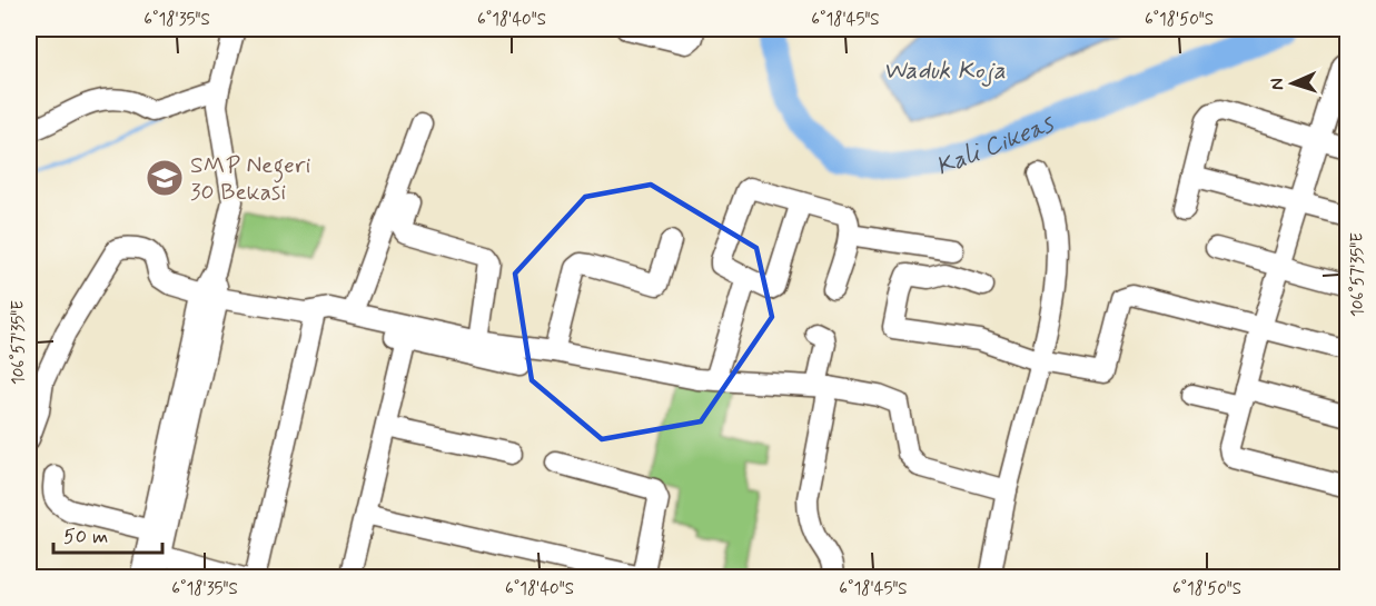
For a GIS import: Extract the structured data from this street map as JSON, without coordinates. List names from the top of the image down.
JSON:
{
  "water": ["Waduk Koja", "Kali Cikeas"],
  "places": {
    "school or university": ["SMP Negeri 30 Bekasi"]
  },
  "scale_bar": "50 m",
  "north": "left",
  "coordinates": [
    "6°18'35\"S",
    "6°18'40\"S",
    "6°18'45\"S",
    "6°18'50\"S",
    "106°57'35\"E"
  ]
}
